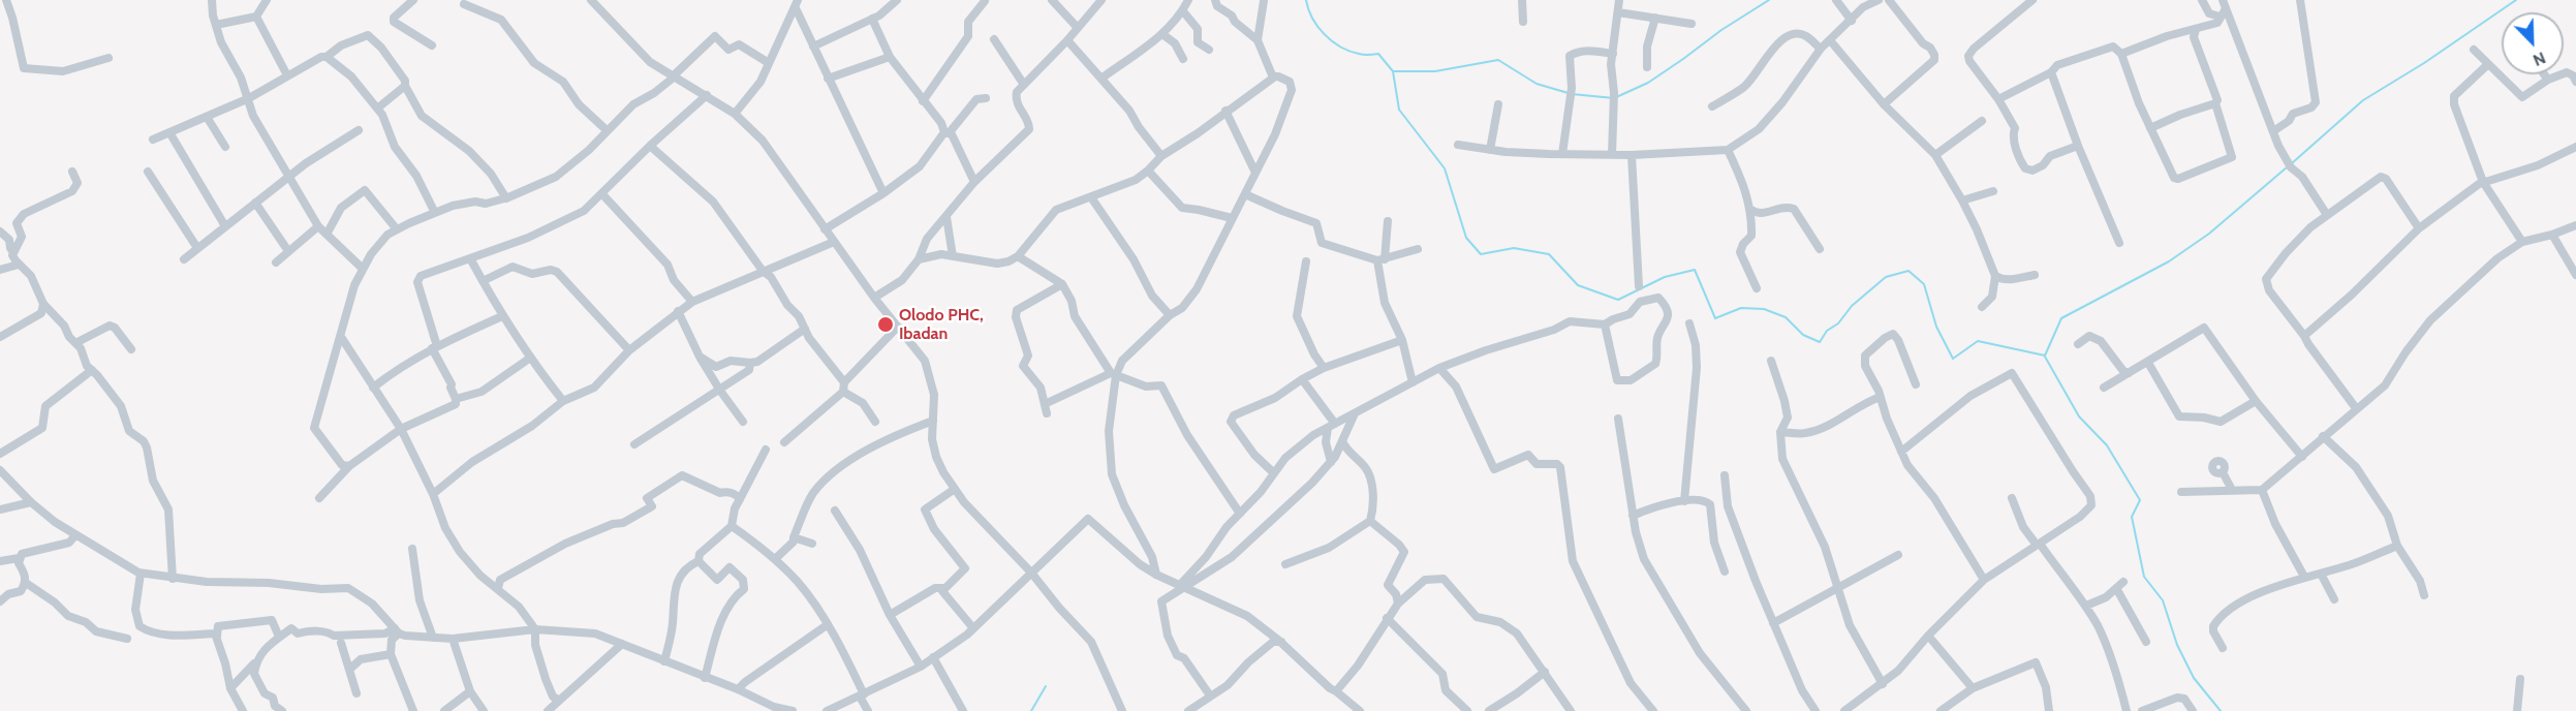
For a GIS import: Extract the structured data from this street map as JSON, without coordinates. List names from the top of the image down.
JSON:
{
  "places": ["Olodo PHC, Ibadan"],
  "north": "bottom right"
}
